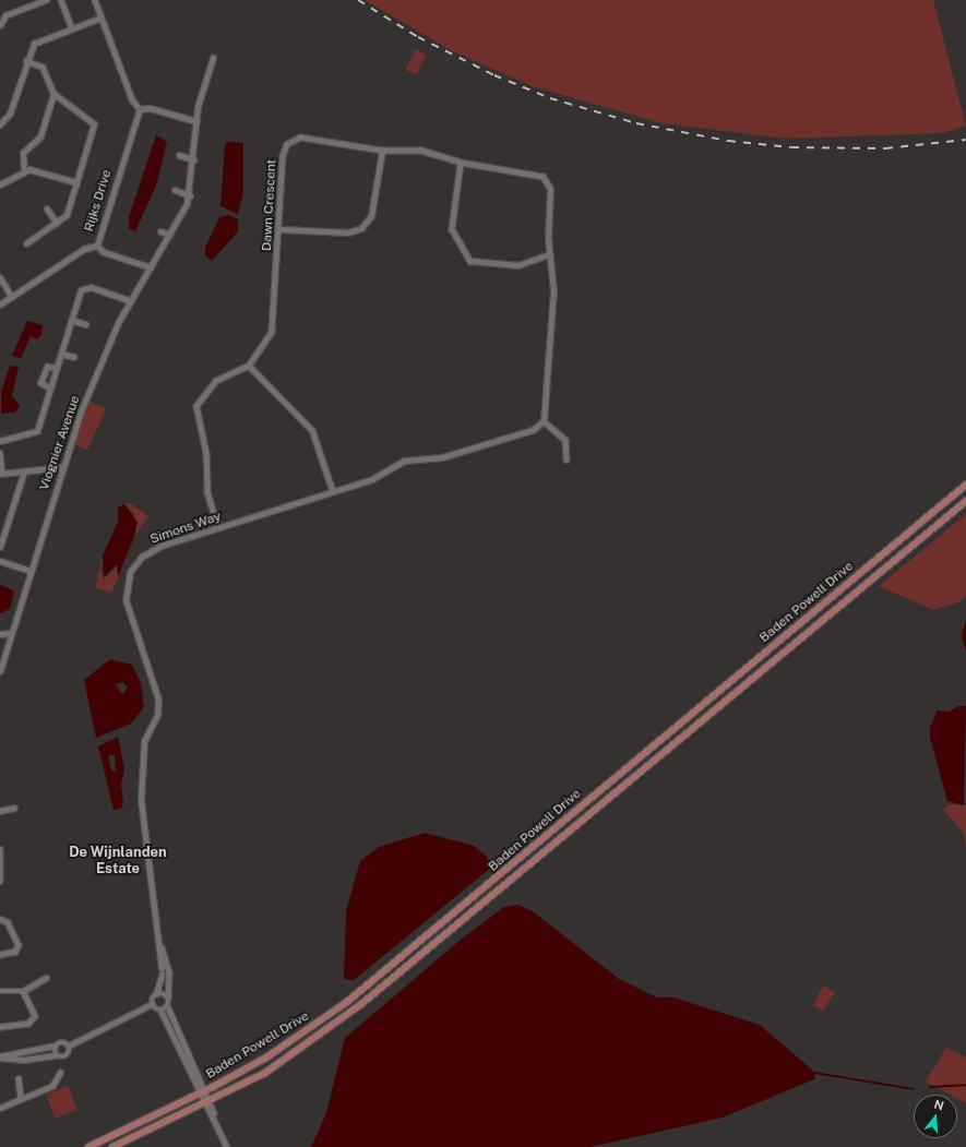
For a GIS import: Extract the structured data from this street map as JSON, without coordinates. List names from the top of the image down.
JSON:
{
  "streets": {
    "main road": ["Baden Powell Drive"],
    "street": [
      "Rijks Drive",
      "Dawn Crescent",
      "Viognier Avenue",
      "Simons Way"
    ]
  },
  "crossings": [
    ["Dawn Crescent", "Simons Way"]
  ],
  "districts": ["De Wijnlanden Estate"],
  "north": "top"
}
